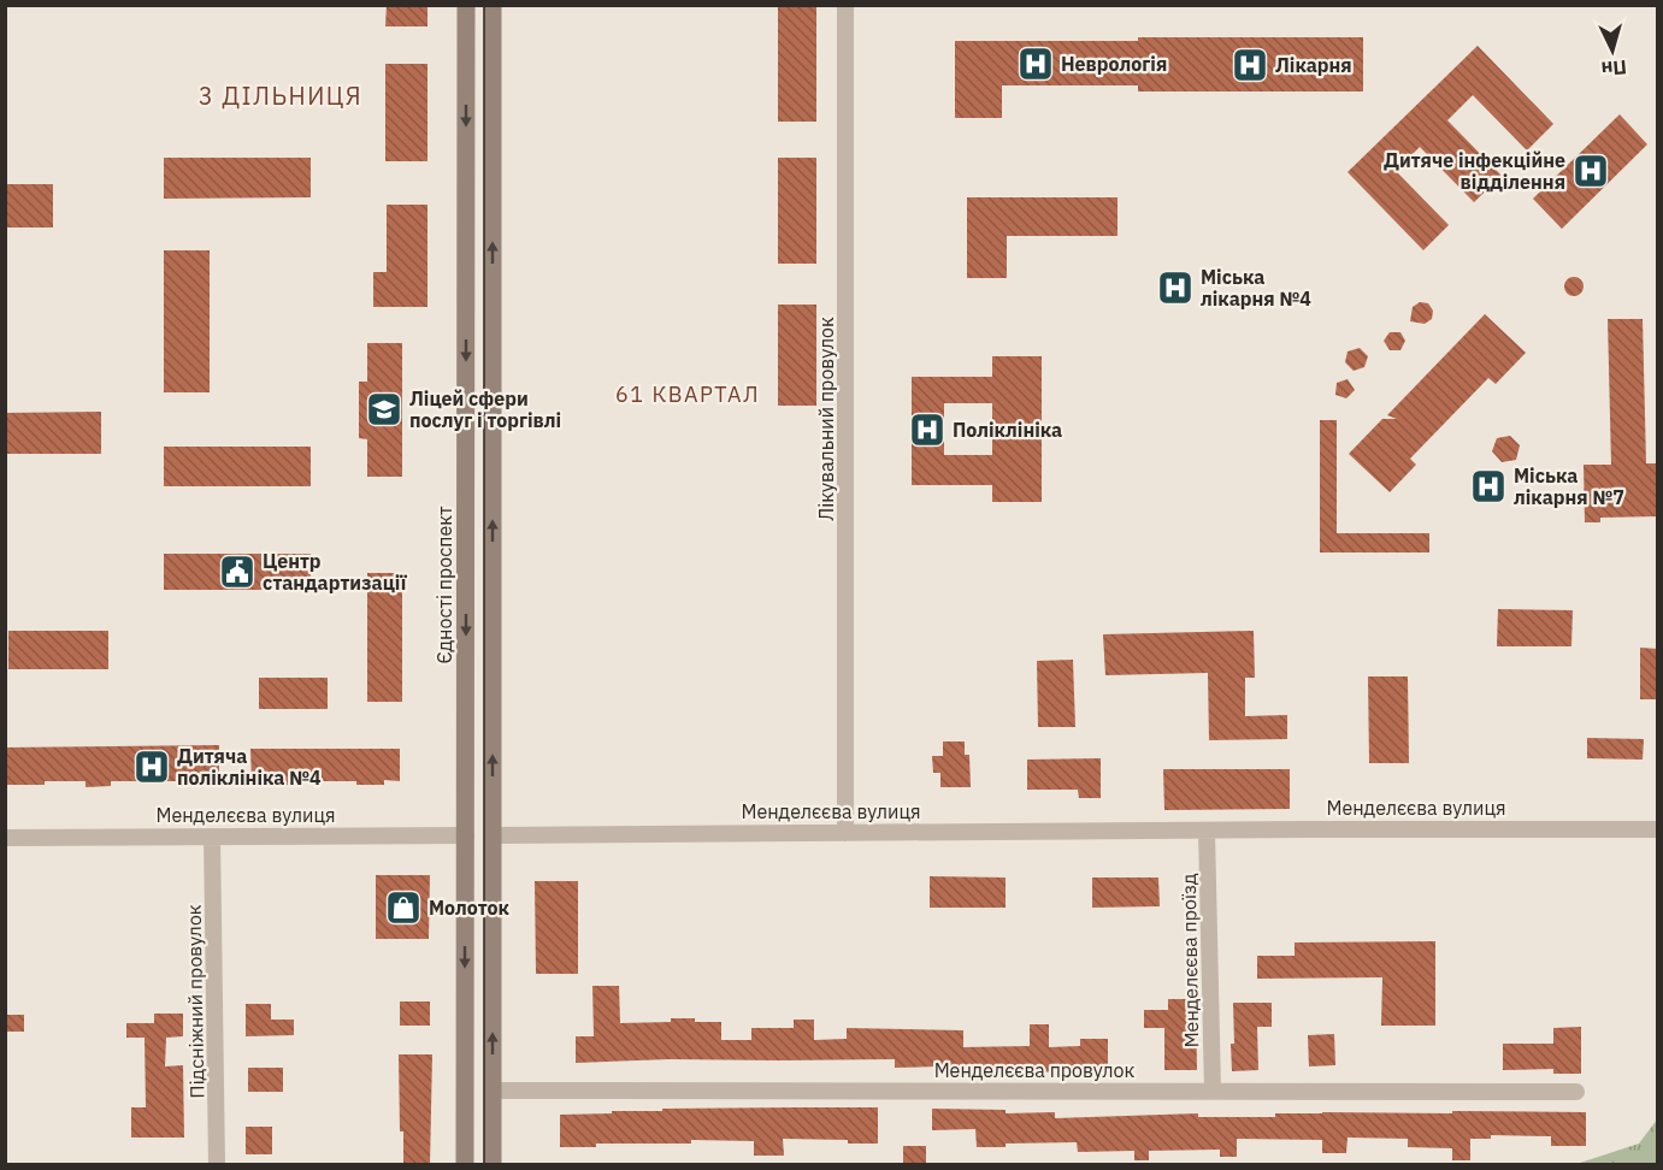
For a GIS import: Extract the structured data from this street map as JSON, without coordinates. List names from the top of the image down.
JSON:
{
  "streets": {
    "main road": ["Єдності проспект", "Менделєєва вулиця"],
    "street": [
      "Лікувальний провулок",
      "Менделєєва проїзд",
      "Підсніжний провулок",
      "Менделєєва провулок"
    ]
  },
  "crossings": [
    ["Лікувальний провулок", "Менделєєва вулиця"],
    ["Єдності проспект", "Менделєєва вулиця"],
    ["Менделєєва вулиця", "Менделєєва проїзд"],
    ["Менделєєва вулиця", "Підсніжний провулок"],
    ["Менделєєва проїзд", "Менделєєва провулок"]
  ],
  "districts": ["3 ДІЛЬНИЦЯ", "61 КВАРТАЛ"],
  "places": {
    "hospital": [
      "Неврологія",
      "Лікарня",
      "Дитяче інфекційне відділення",
      "Міська лікарня №4",
      "Поліклініка",
      "Міська лікарня №7",
      "Дитяча поліклініка №4"
    ],
    "school or university": ["Ліцей сфери послуг і торгівлі"],
    "public building": ["Центр стандартизації"],
    "shop": ["Молоток"]
  },
  "north": "bottom"
}
